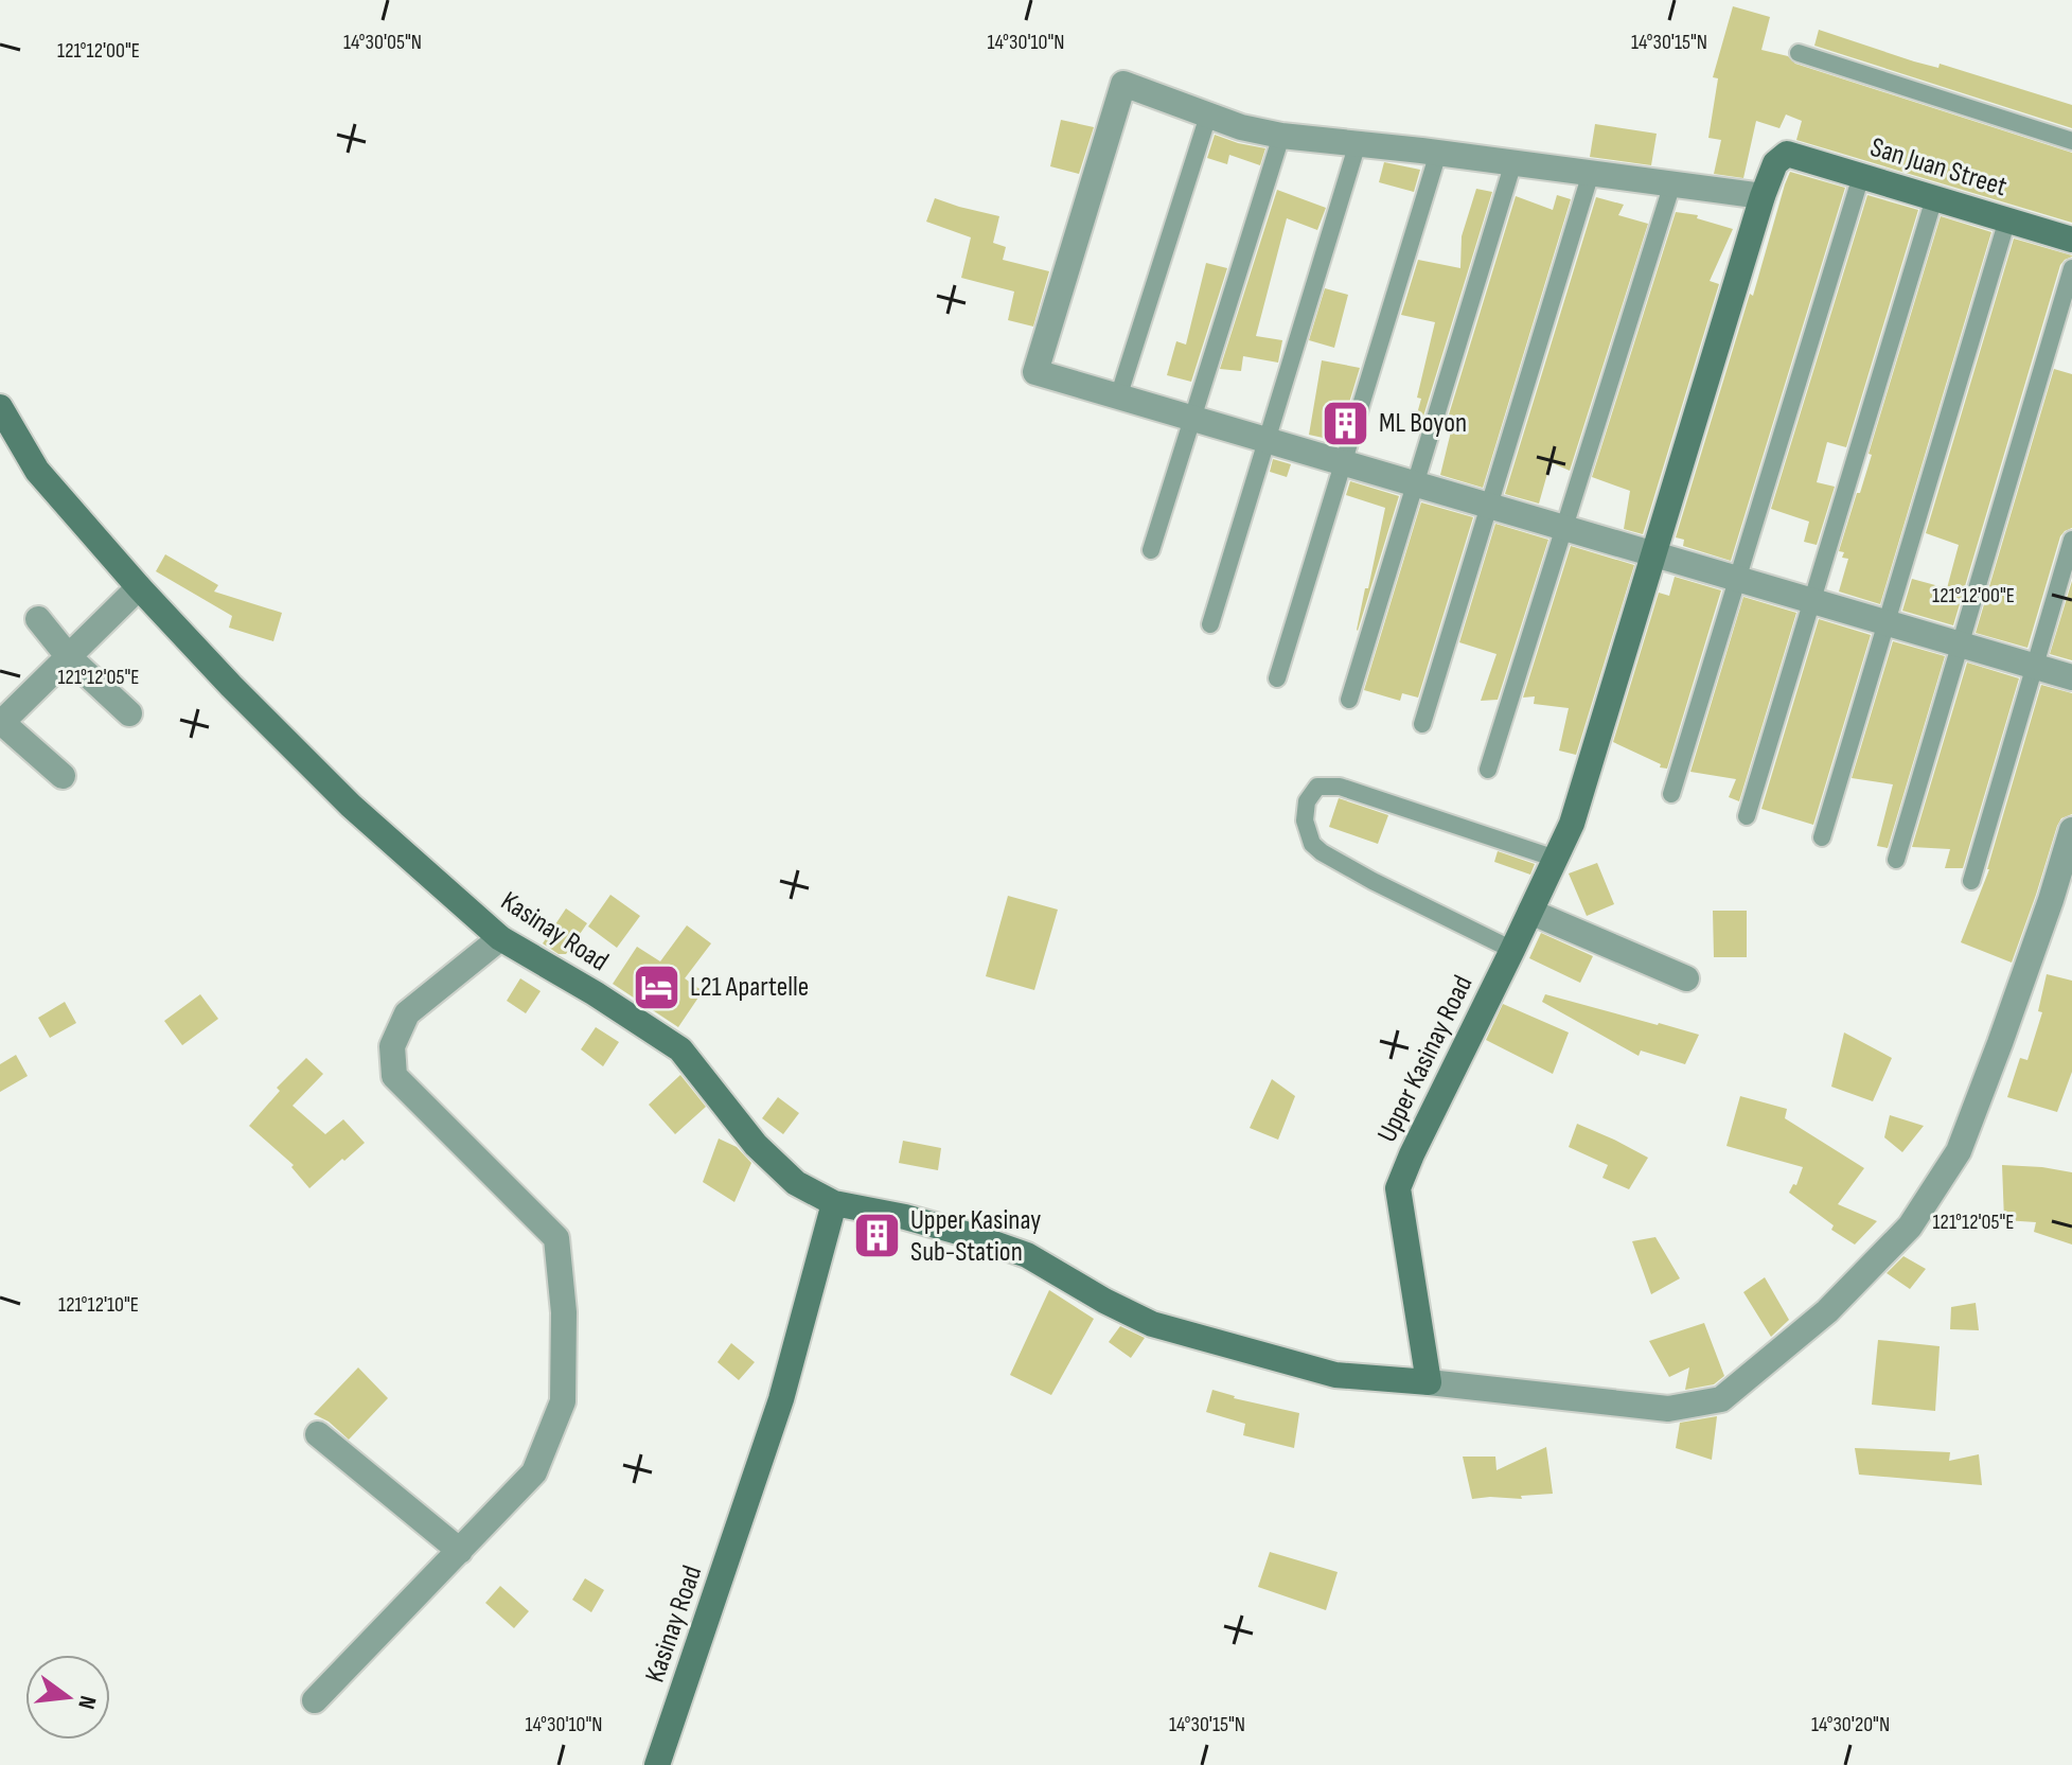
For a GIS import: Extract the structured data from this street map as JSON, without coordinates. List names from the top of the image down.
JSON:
{
  "streets": {
    "street": ["San Juan Street", "Kasinay Road", "Upper Kasinay Road"]
  },
  "crossings": [
    ["San Juan Street", "Upper Kasinay Road"]
  ],
  "places": {
    "building": ["ML Boyon", "Upper Kasinay Sub-Station"],
    "hotel": ["L21 Apartelle"]
  },
  "north": "right",
  "coordinates": [
    "14°30'05\"N",
    "14°30'10\"N",
    "14°30'15\"N",
    "121°12'00\"E",
    "121°12'05\"E",
    "121°12'10\"E",
    "14°30'20\"N"
  ]
}
